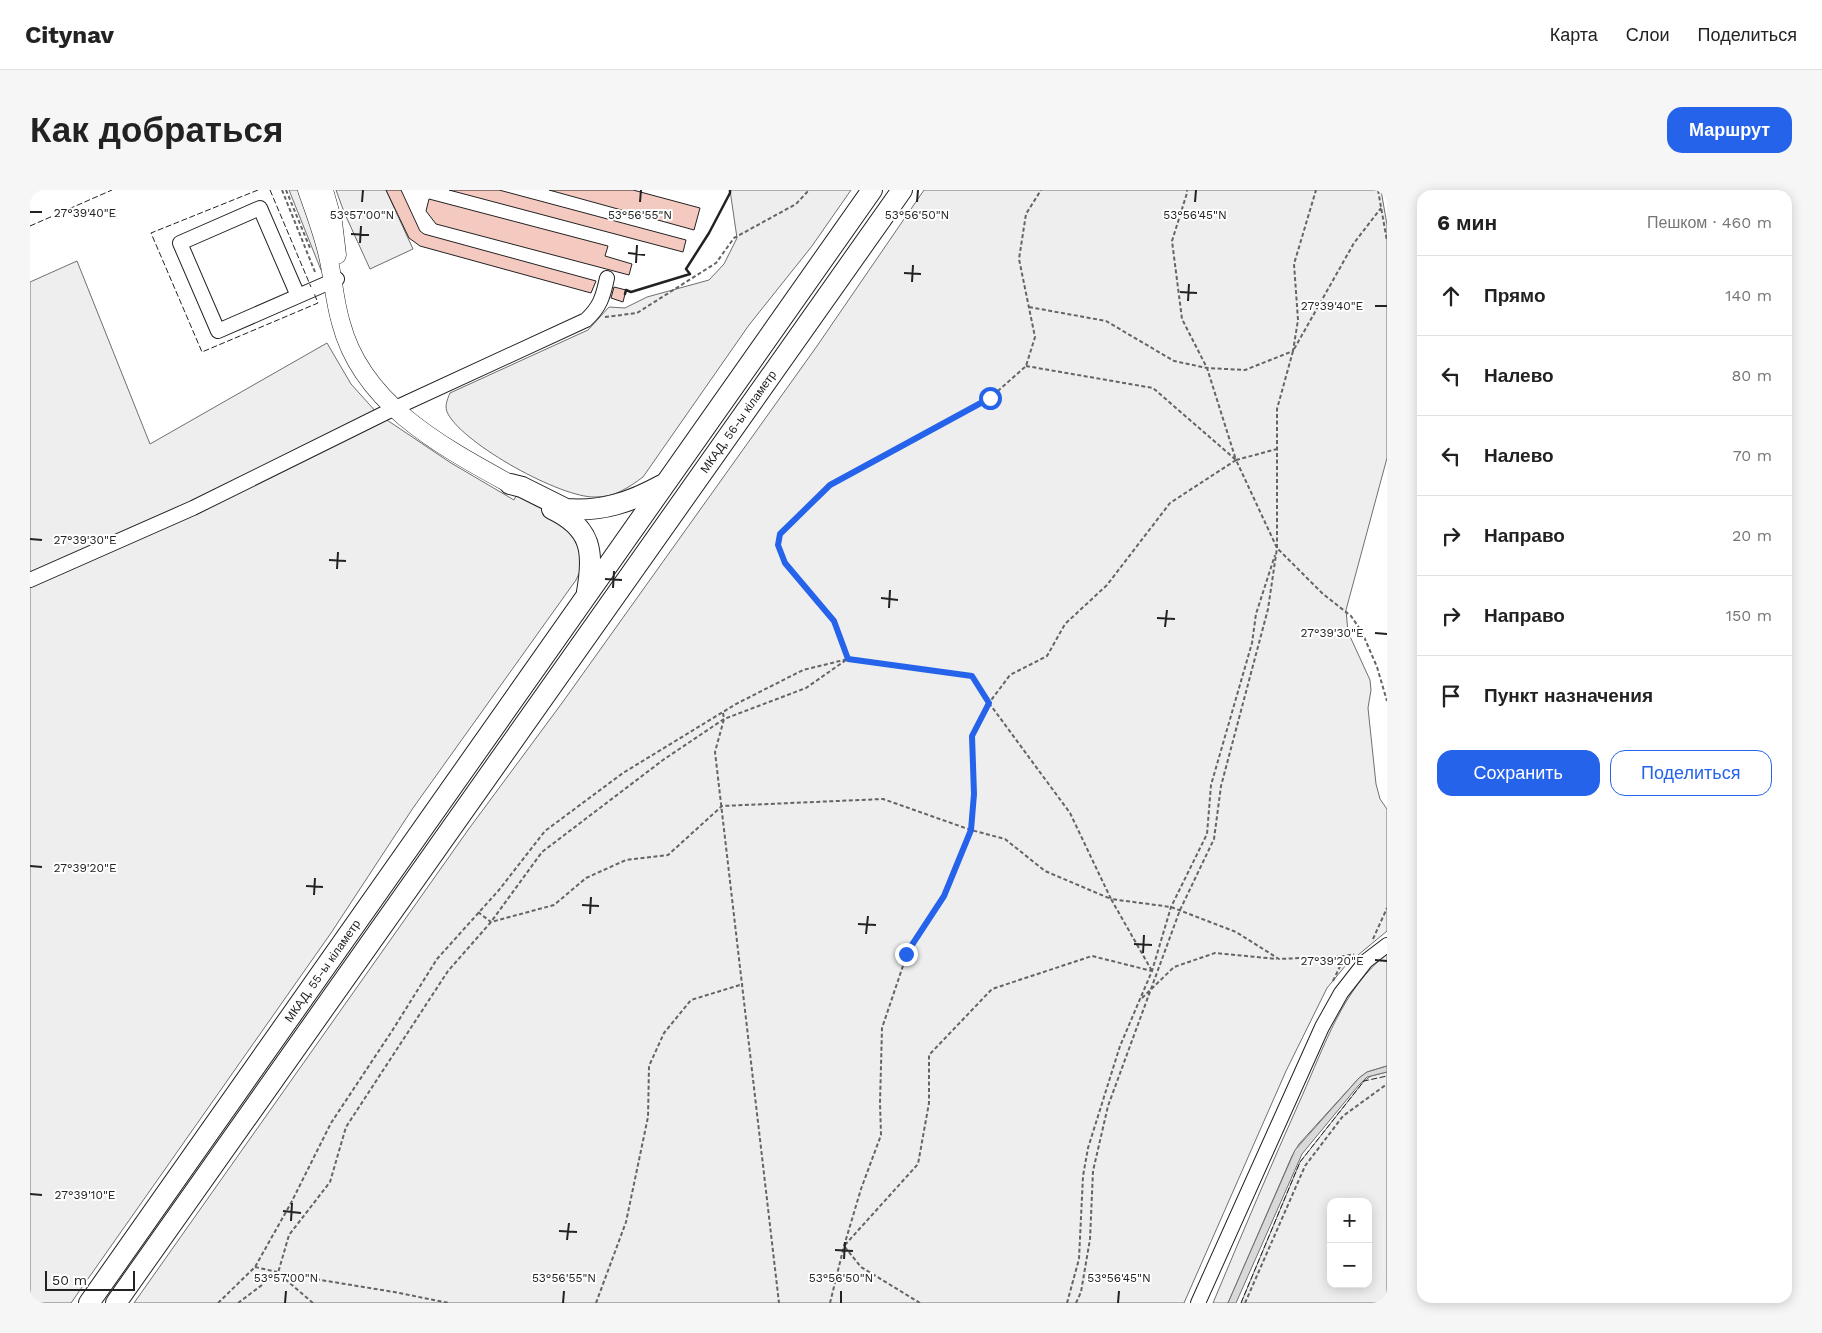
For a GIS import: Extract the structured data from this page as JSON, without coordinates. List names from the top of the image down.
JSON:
{
  "streets": {
    "highway": ["МКАД, 56-ы кіламетр", "МКАД, 55-ы кіламетр"]
  },
  "crossings": [
    ["МКАД, 56-ы кіламетр", "МКАД, 55-ы кіламетр"]
  ],
  "scale_bar": "50 m",
  "page": {
    "header": "Citynav",
    "nav": ["Карта", "Слои", "Поделиться"],
    "buttons": [
      "Маршрут",
      ["Сохранить", "Поделиться"]
    ],
    "title": "Как добраться",
    "heading": ["6 мин", "Пешком · 460 m"],
    "list": [
      ["Прямо", "140 m"],
      ["Налево", "80 m"],
      ["Налево", "70 m"],
      ["Направо", "20 m"],
      ["Направо", "150 m"],
      "Пункт назначения"
    ],
    "map_buttons": ["+", "−"],
    "scale": "50 m"
  },
  "coordinates": [
    "27°39'40\"E",
    "53°57'00\"N",
    "53°56'55\"N",
    "53°56'50\"N",
    "53°56'45\"N",
    "27°39'30\"E",
    "27°39'20\"E",
    "27°39'10\"E"
  ]
}
